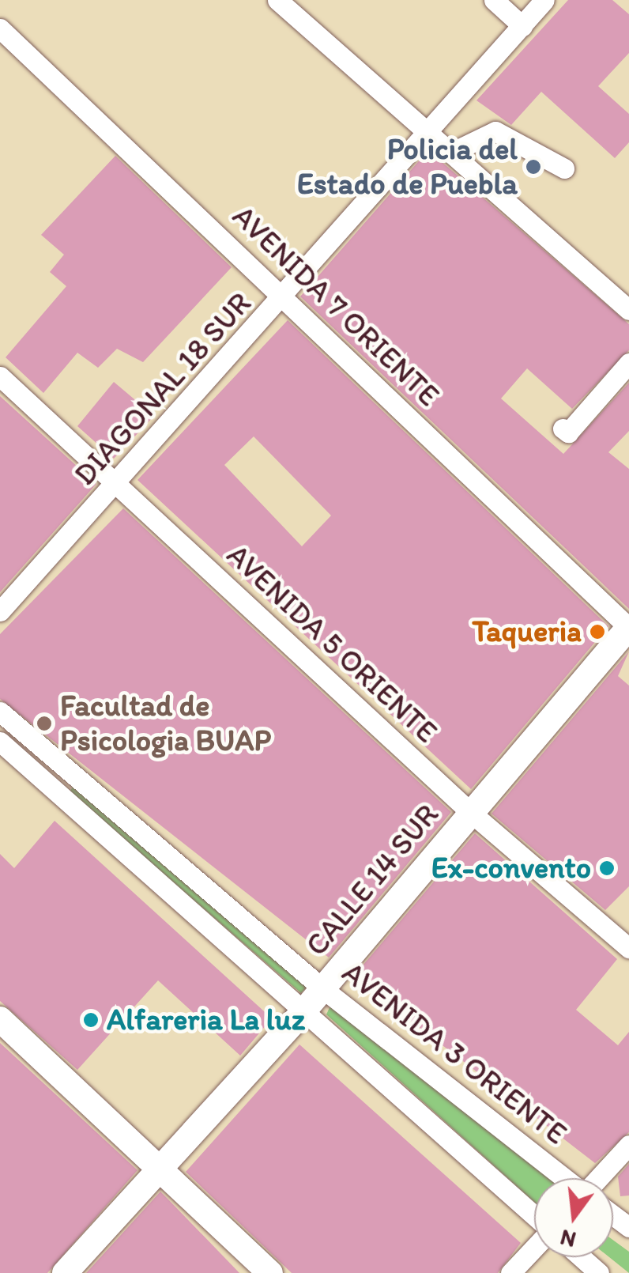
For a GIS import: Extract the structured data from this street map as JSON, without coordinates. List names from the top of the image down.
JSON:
{
  "streets": {
    "main road": ["CALLE 14 SUR"],
    "street": [
      "AVENIDA 7 ORIENTE",
      "DIAGONAL 18 SUR",
      "AVENIDA 5 ORIENTE",
      "AVENIDA 3 ORIENTE"
    ]
  },
  "crossings": [
    ["AVENIDA 7 ORIENTE", "DIAGONAL 18 SUR"],
    ["AVENIDA 7 ORIENTE", "CALLE 14 SUR"],
    ["DIAGONAL 18 SUR", "AVENIDA 5 ORIENTE"],
    ["AVENIDA 5 ORIENTE", "CALLE 14 SUR"],
    ["CALLE 14 SUR", "AVENIDA 3 ORIENTE"]
  ],
  "places": [
    "Policia del Estado de Puebla",
    "Taqueria",
    "Facultad de Psicologia BUAP",
    "Ex-convento",
    "Alfareria La luz"
  ],
  "north": "bottom"
}
